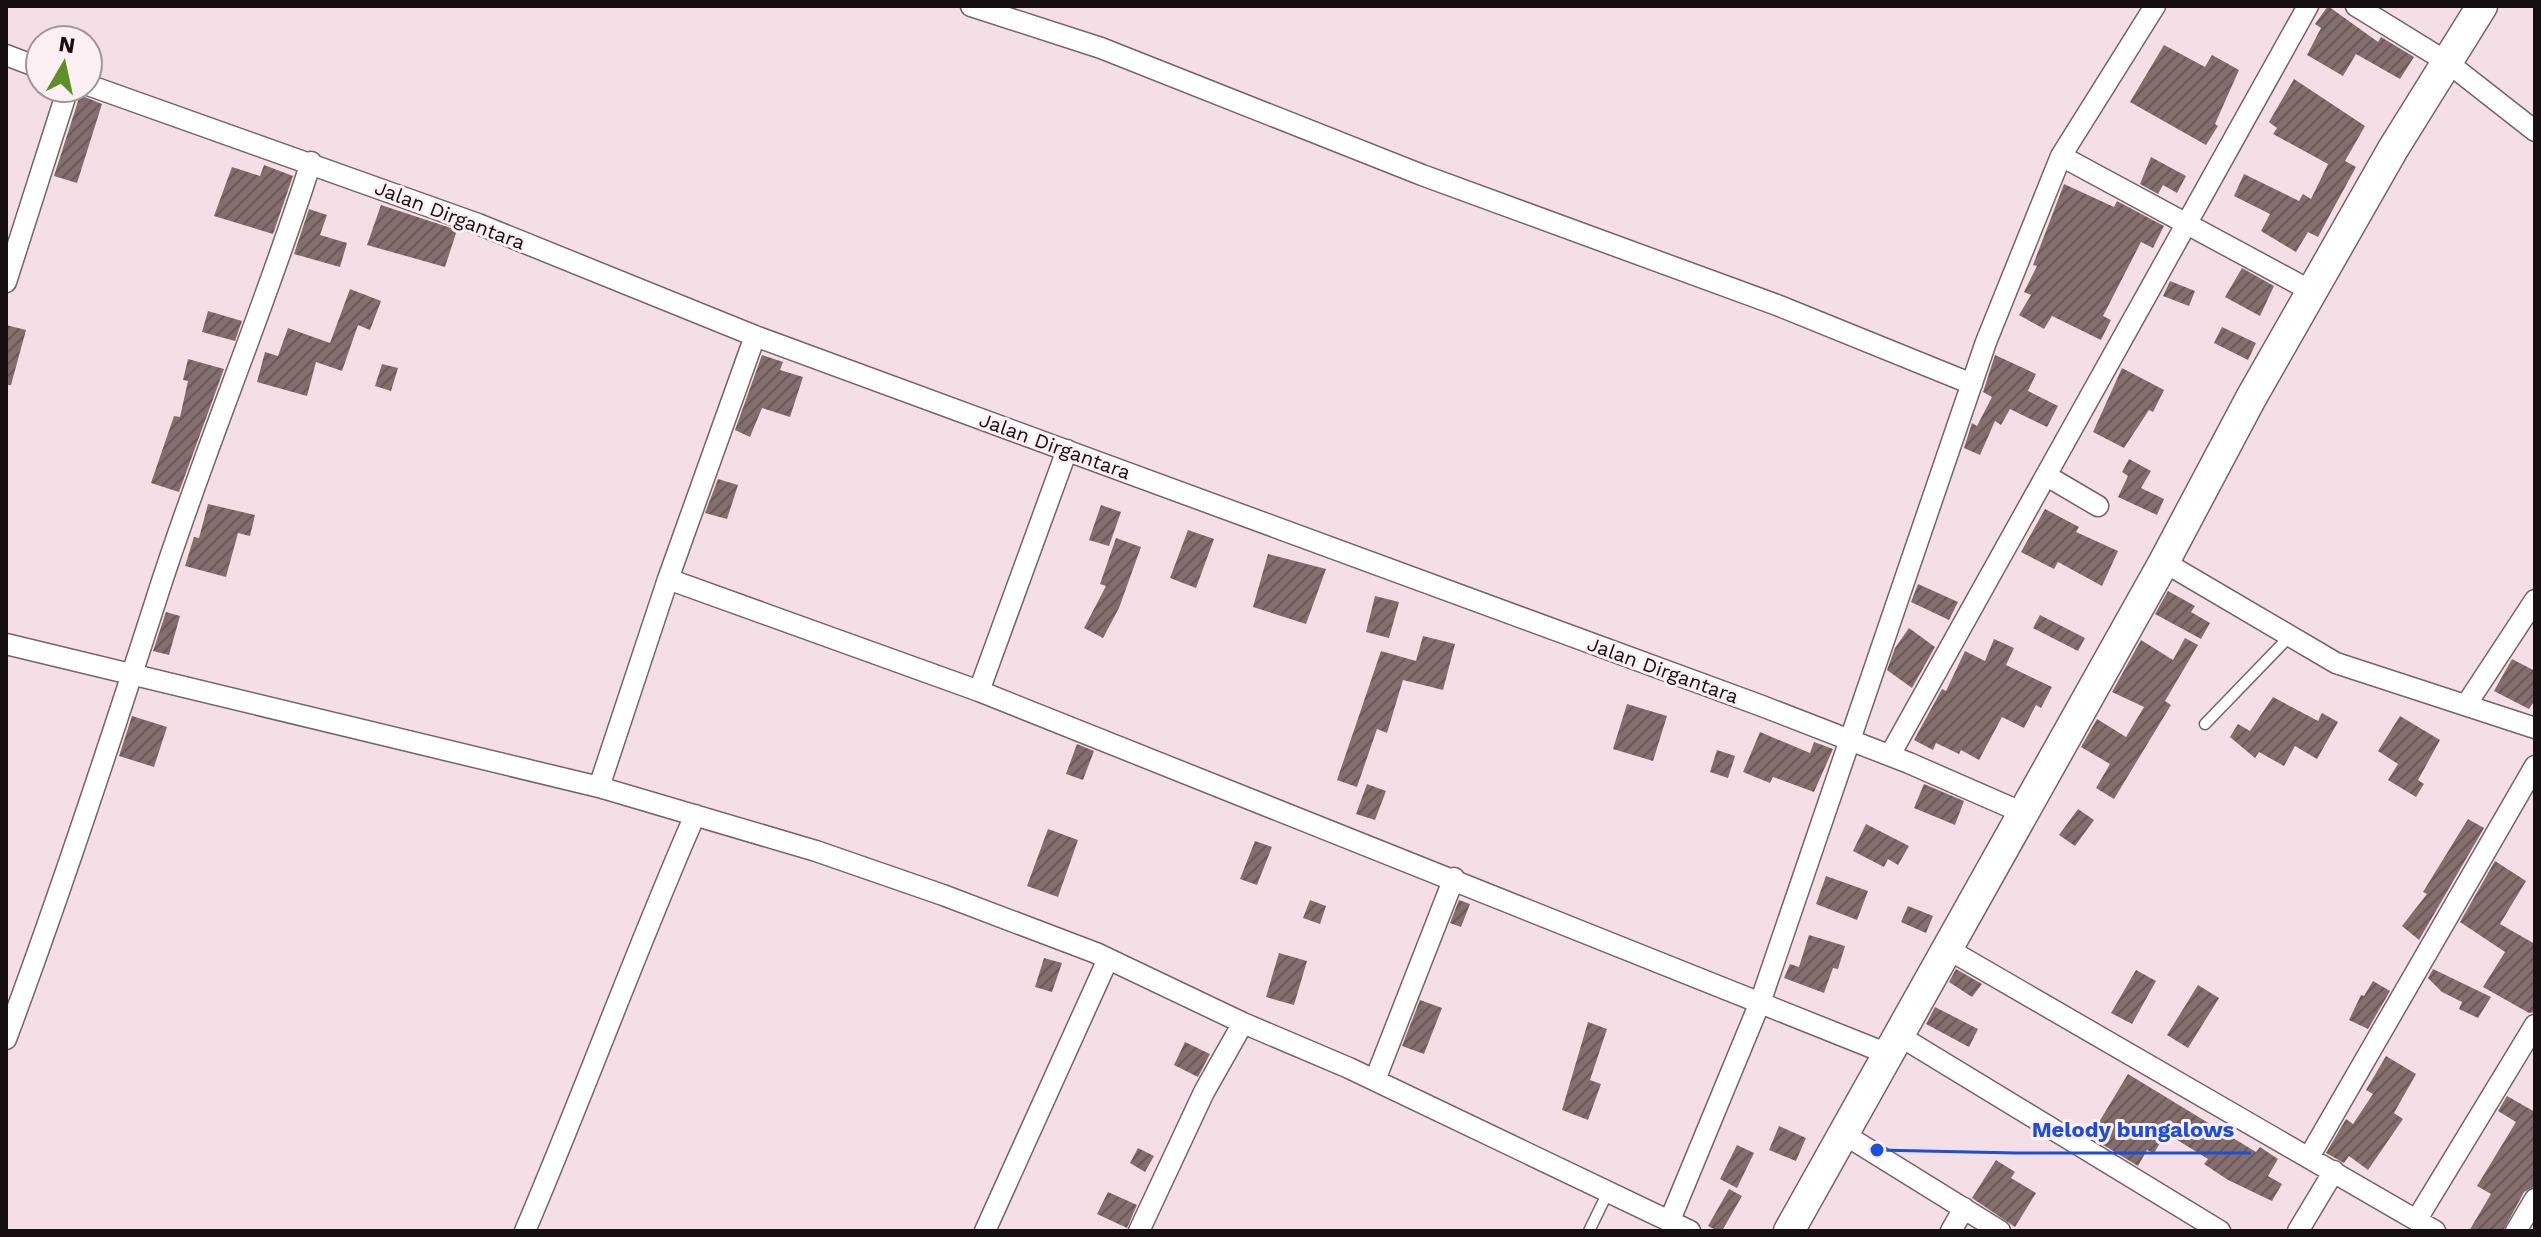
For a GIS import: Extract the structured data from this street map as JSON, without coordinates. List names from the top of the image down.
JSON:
{
  "streets": {
    "street": ["Jalan Dirgantara"]
  },
  "places": ["Melody bungalows"],
  "north": "top"
}
